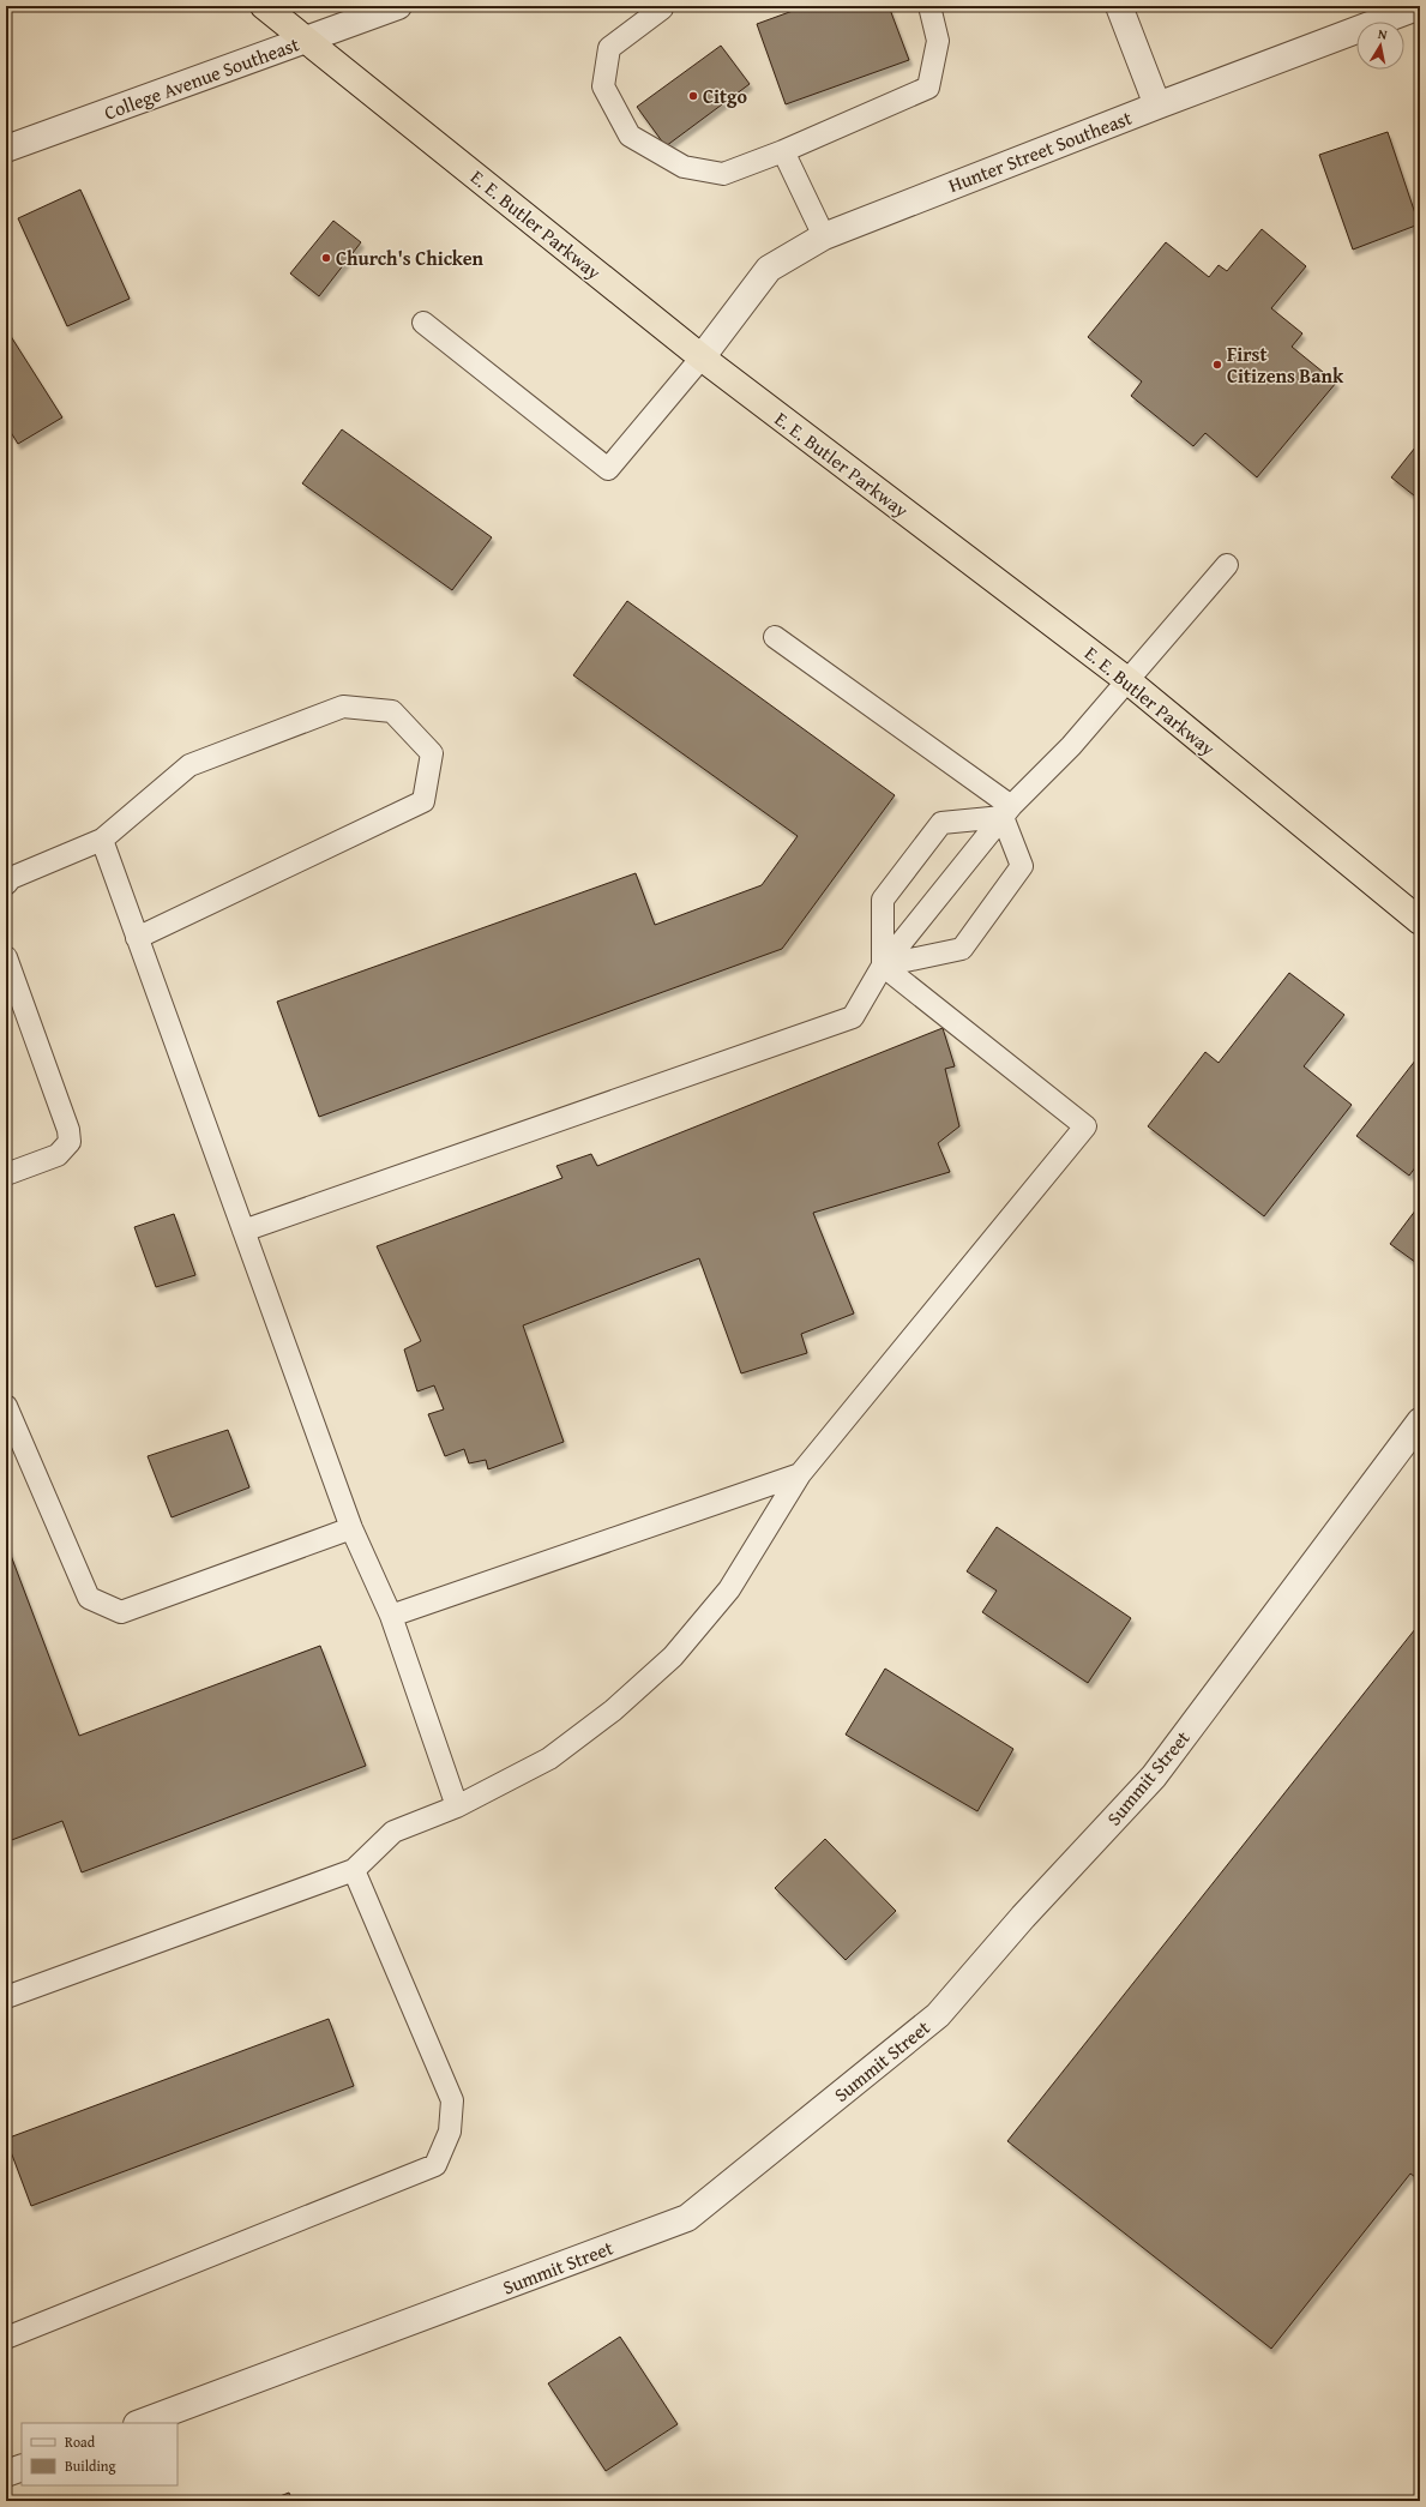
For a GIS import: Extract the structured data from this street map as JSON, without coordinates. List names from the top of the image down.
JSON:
{
  "streets": {
    "highway": ["E. E. Butler Parkway"],
    "street": ["College Avenue Southeast", "Hunter Street Southeast", "Summit Street"]
  },
  "crossings": [
    ["College Avenue Southeast", "E. E. Butler Parkway"],
    ["Hunter Street Southeast", "E. E. Butler Parkway"]
  ],
  "places": ["Citgo", "Church's Chicken", "First Citizens Bank"],
  "legend": ["Road", "Building"],
  "north": "top"
}
